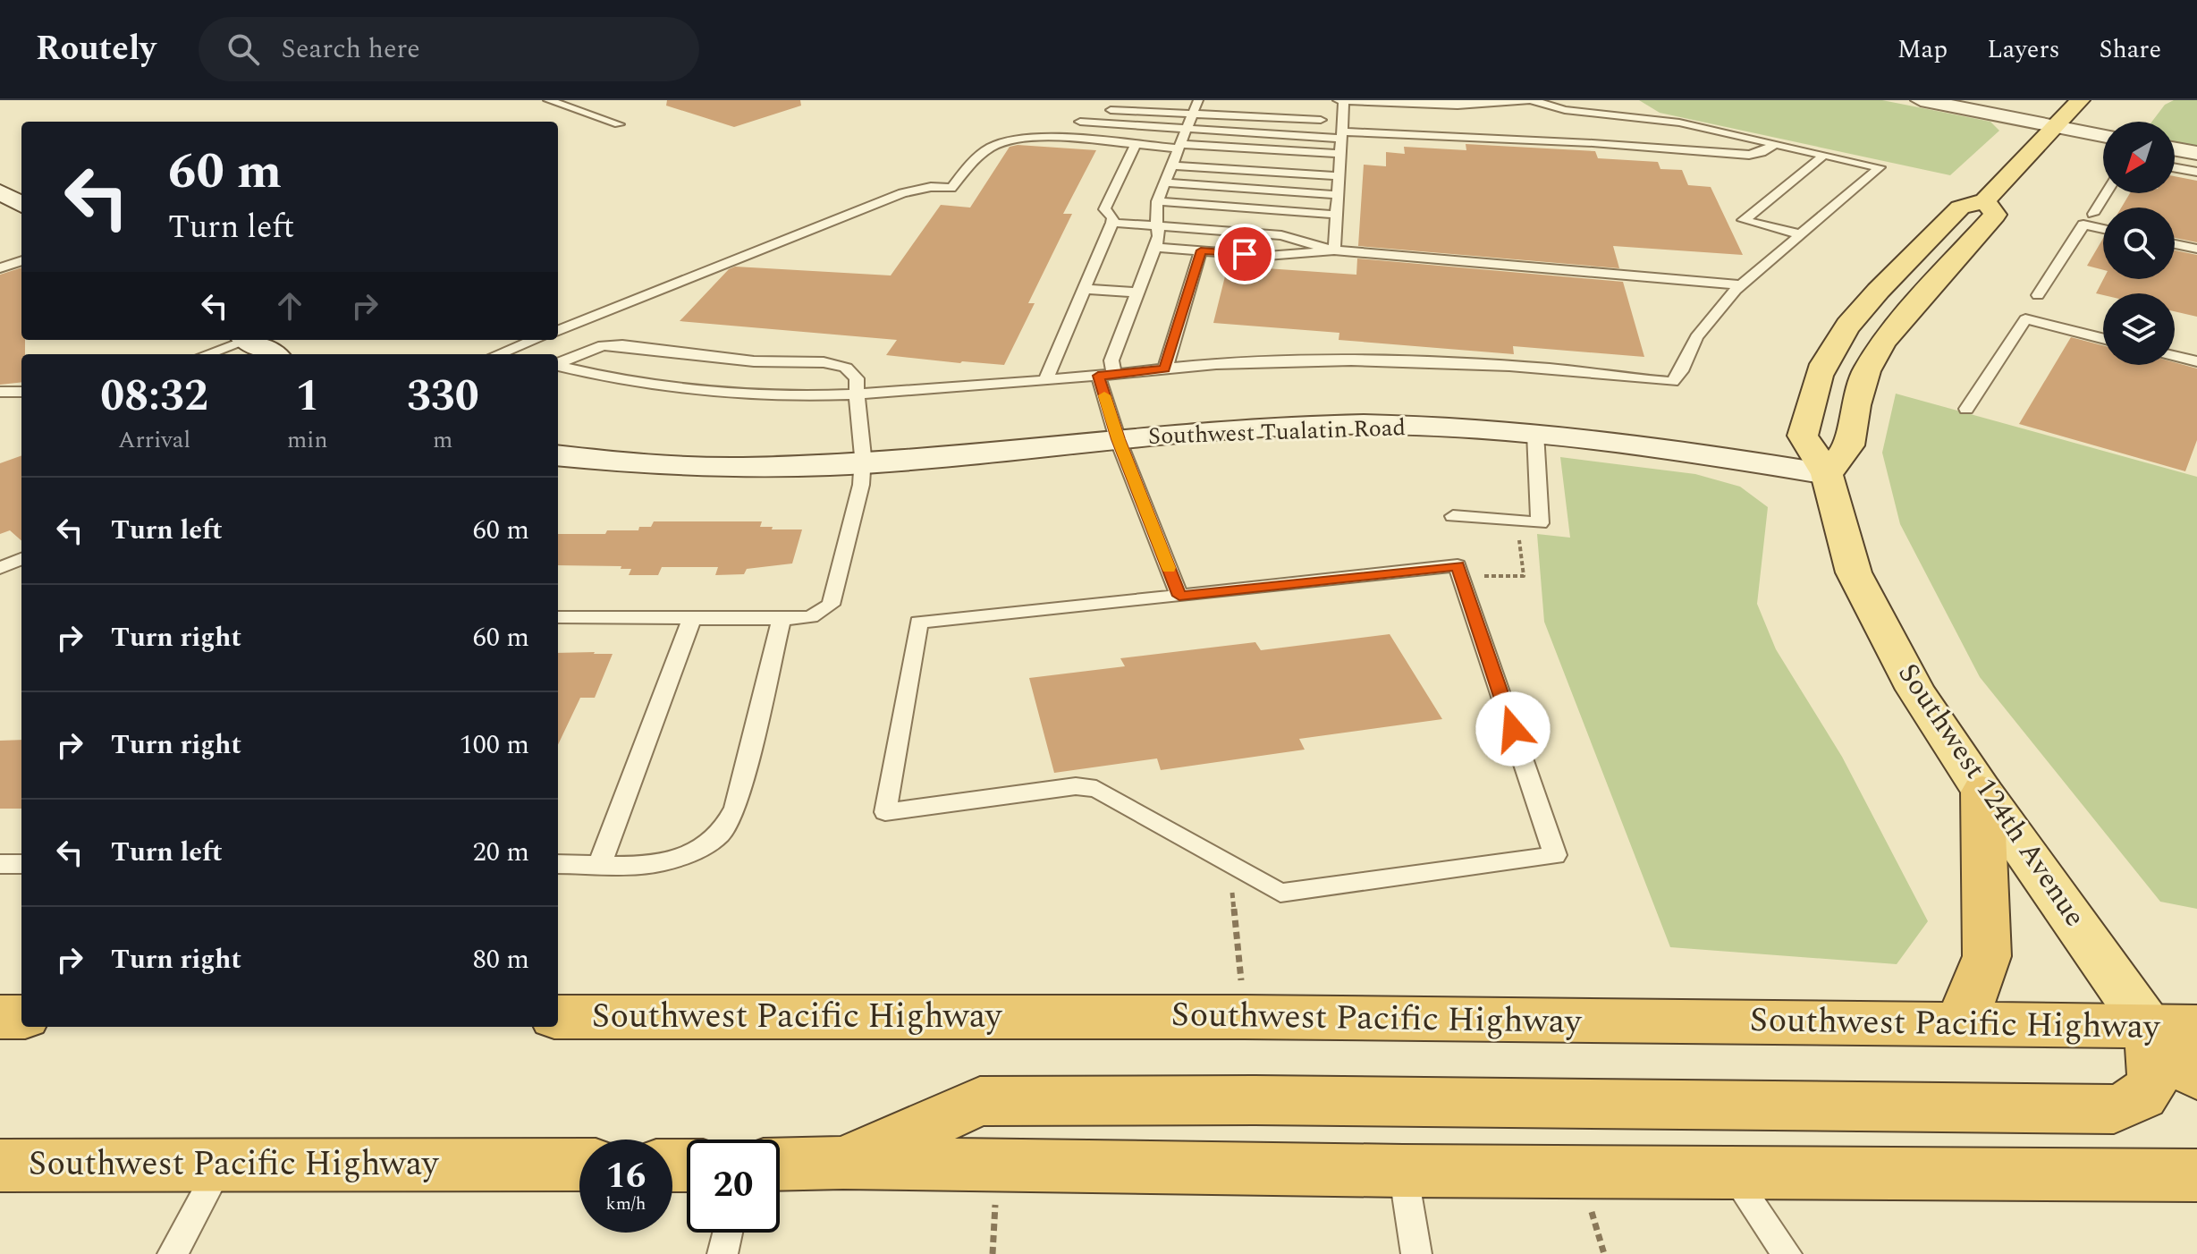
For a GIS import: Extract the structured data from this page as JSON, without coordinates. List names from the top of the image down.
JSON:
{
  "streets": {
    "highway": ["Southwest Pacific Highway"],
    "main road": ["Southwest Tualatin Road", "Southwest 124th Avenue"]
  },
  "crossings": [
    ["Southwest Tualatin Road", "Southwest 124th Avenue"],
    ["Southwest 124th Avenue", "Southwest Pacific Highway"]
  ],
  "north": "bottom left",
  "page": {
    "header": "Routely",
    "search": "Search here",
    "nav": ["Map", "Layers", "Share"],
    "turn": ["60 m", "Turn left"],
    "eta": [
      "08:32",
      "Arrival",
      "1",
      "min",
      "330",
      "m"
    ],
    "list": [
      {
        "name": "Turn left",
        "value": "60 m"
      },
      {
        "name": "Turn right",
        "value": "60 m"
      },
      {
        "name": "Turn right",
        "value": "100 m"
      },
      {
        "name": "Turn left",
        "value": "20 m"
      },
      {
        "name": "Turn right",
        "value": "80 m"
      }
    ],
    "speed": "16 km/h",
    "limit": "20"
  }
}
